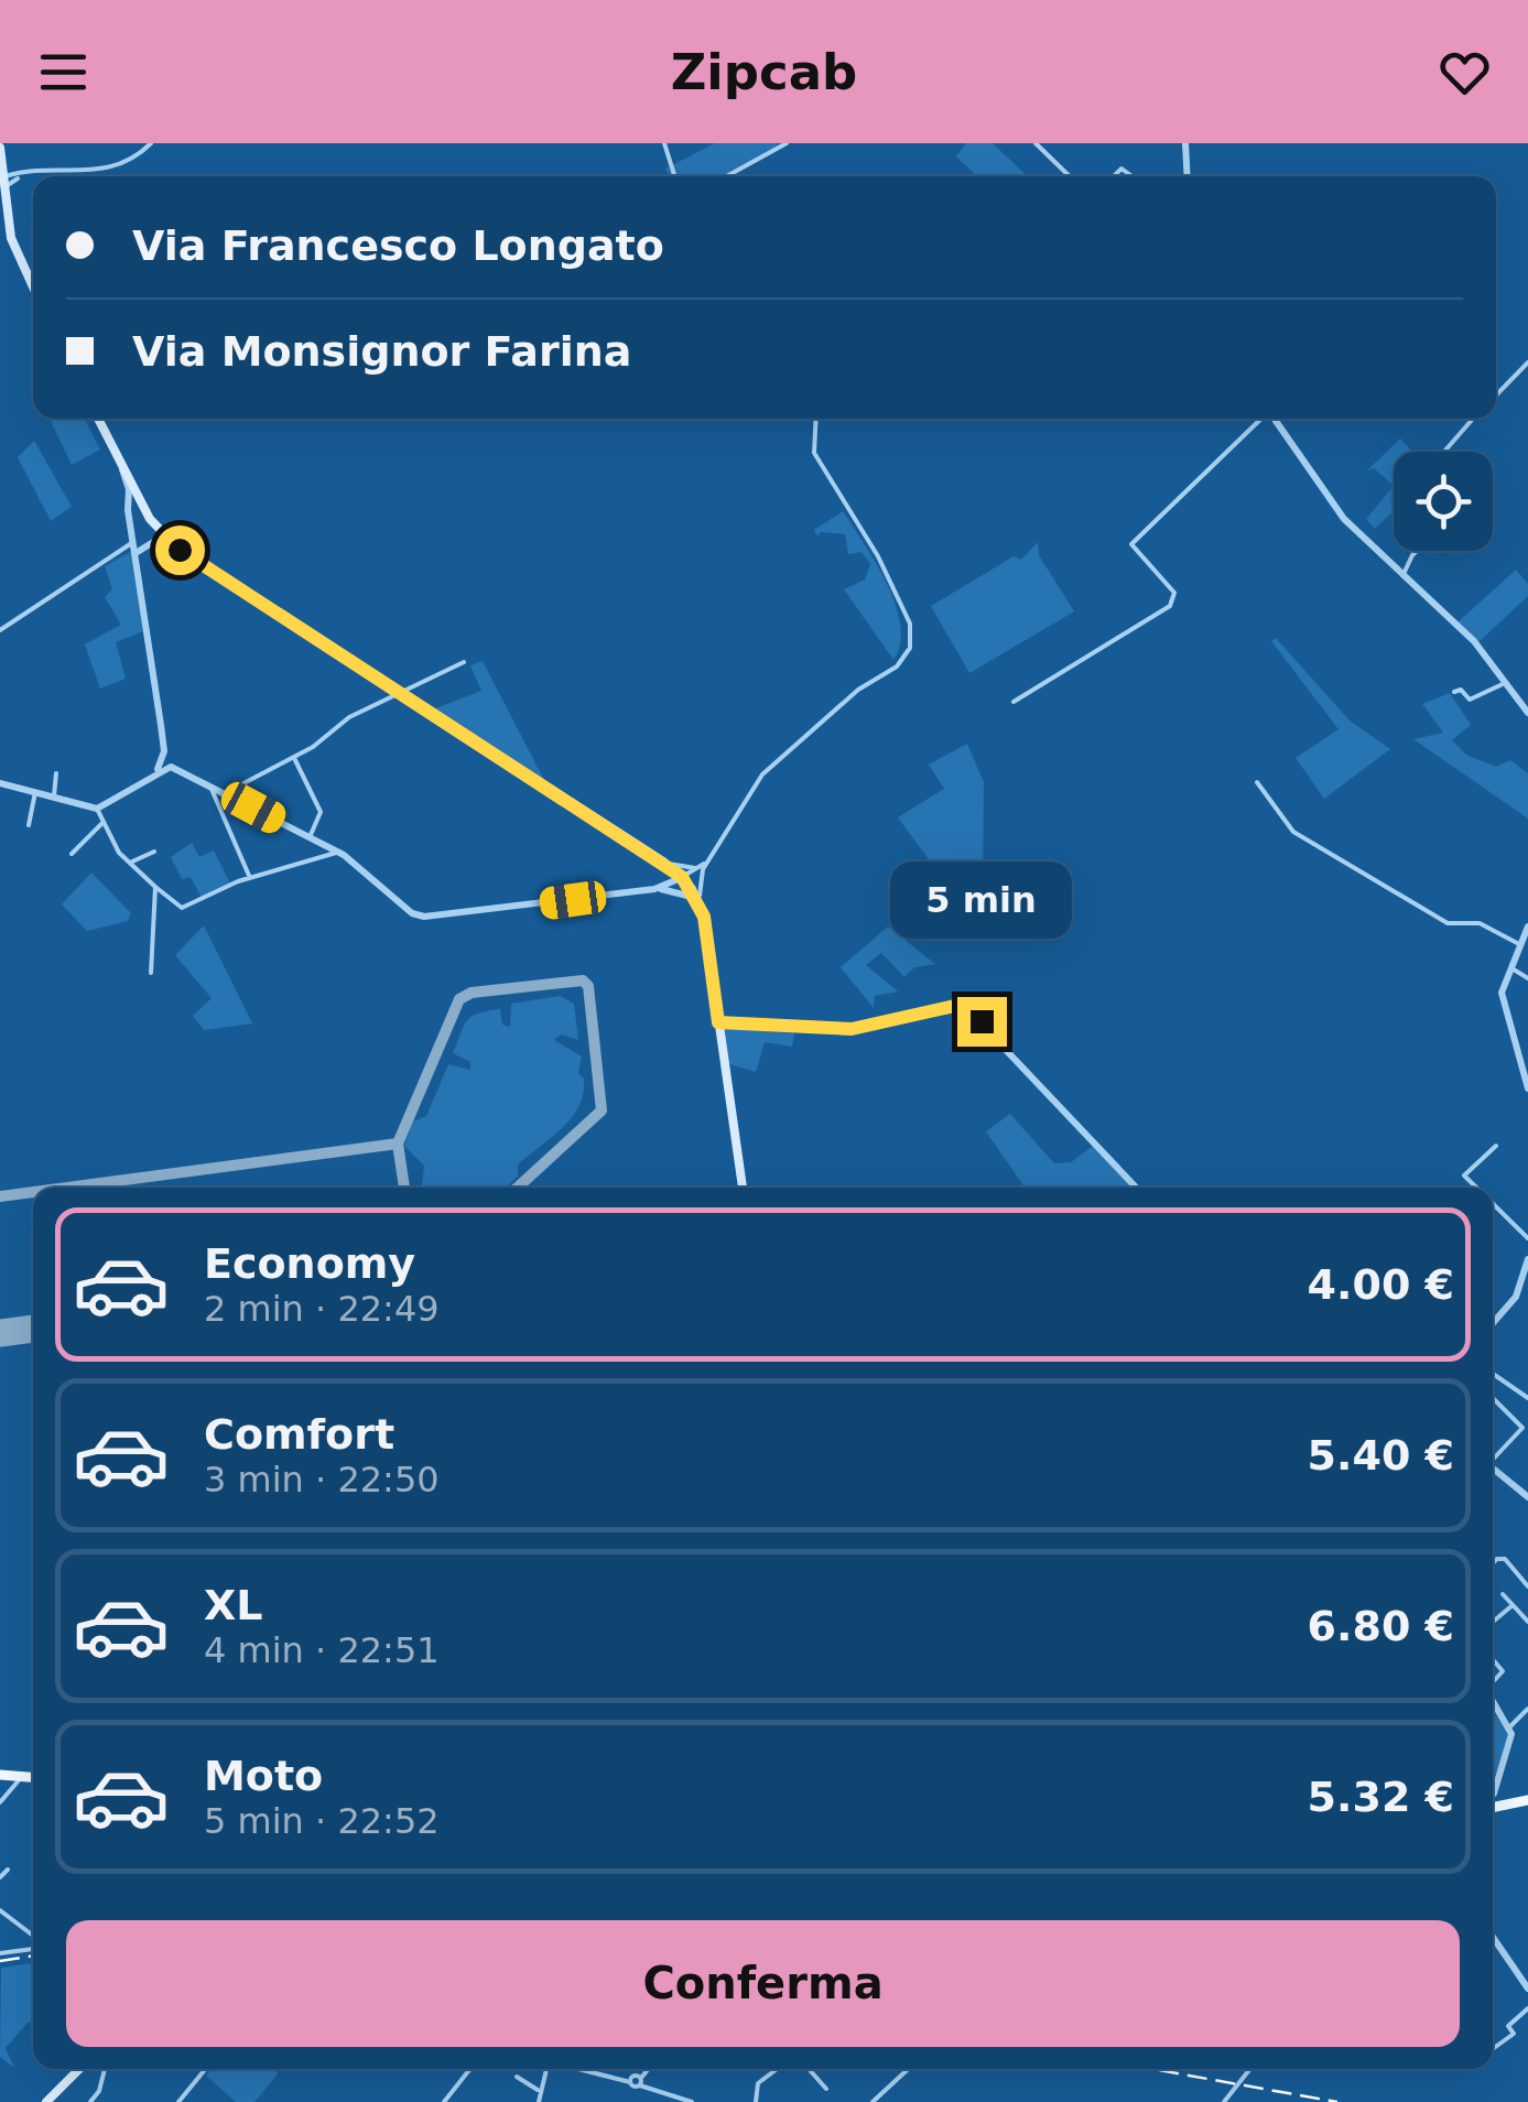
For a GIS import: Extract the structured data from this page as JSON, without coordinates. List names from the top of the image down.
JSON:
{
  "page": {
    "header": "Zipcab",
    "banner": ["Via Francesco Longato", "Via Monsignor Farina"],
    "bubble": "5 min",
    "list": [
      {
        "name": "Economy",
        "note": "2 min · 22:49",
        "value": "4.00 €"
      },
      {
        "name": "Comfort",
        "note": "3 min · 22:50",
        "value": "5.40 €"
      },
      {
        "name": "XL",
        "note": "4 min · 22:51",
        "value": "6.80 €"
      },
      {
        "name": "Moto",
        "note": "5 min · 22:52",
        "value": "5.32 €"
      }
    ],
    "buttons": "Conferma"
  }
}
